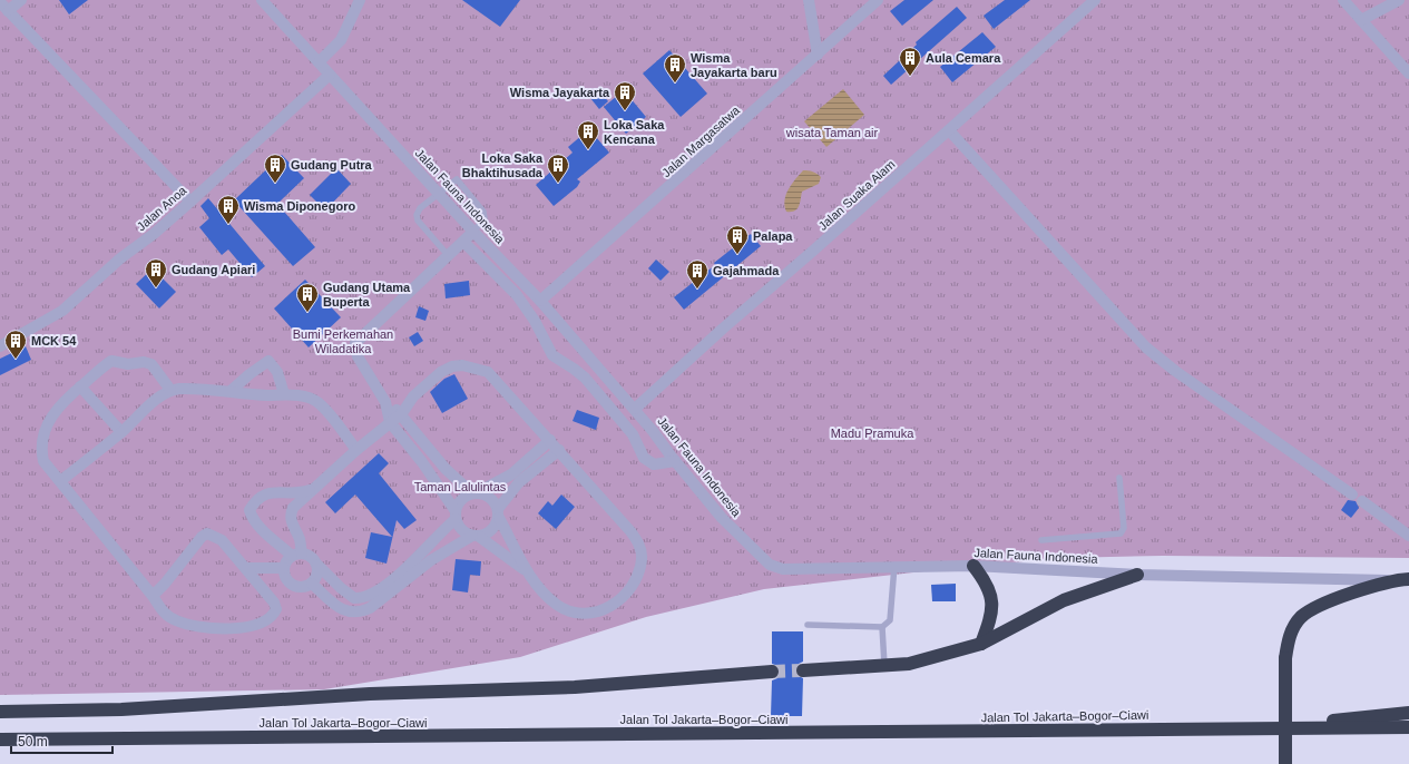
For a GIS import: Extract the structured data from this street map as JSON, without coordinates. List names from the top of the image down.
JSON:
{
  "streets": {
    "highway": ["Jalan Tol Jakarta–Bogor–Ciawi"],
    "street": [
      "Jalan Margasatwa",
      "Jalan Suaka Alam",
      "Jalan Fauna Indonesia",
      "Jalan Anoa"
    ]
  },
  "crossings": [
    ["Jalan Margasatwa", "Jalan Fauna Indonesia"],
    ["Jalan Suaka Alam", "Jalan Fauna Indonesia"],
    ["Jalan Fauna Indonesia", "Jalan Anoa"]
  ],
  "parks": [
    "wisata Taman air",
    "Bumi Perkemahan Wiladatika",
    "Madu Pramuka",
    "Taman Lalulintas"
  ],
  "places": {
    "building": [
      "Aula Cemara",
      "Wisma Jayakarta baru",
      "Wisma Jayakarta",
      "Loka Saka Kencana",
      "Gudang Putra",
      "Loka Saka Bhaktihusada",
      "Wisma Diponegoro",
      "Palapa",
      "Gudang Apiari",
      "Gajahmada",
      "Gudang Utama Buperta",
      "MCK 54"
    ]
  },
  "scale_bar": "50 m"
}
